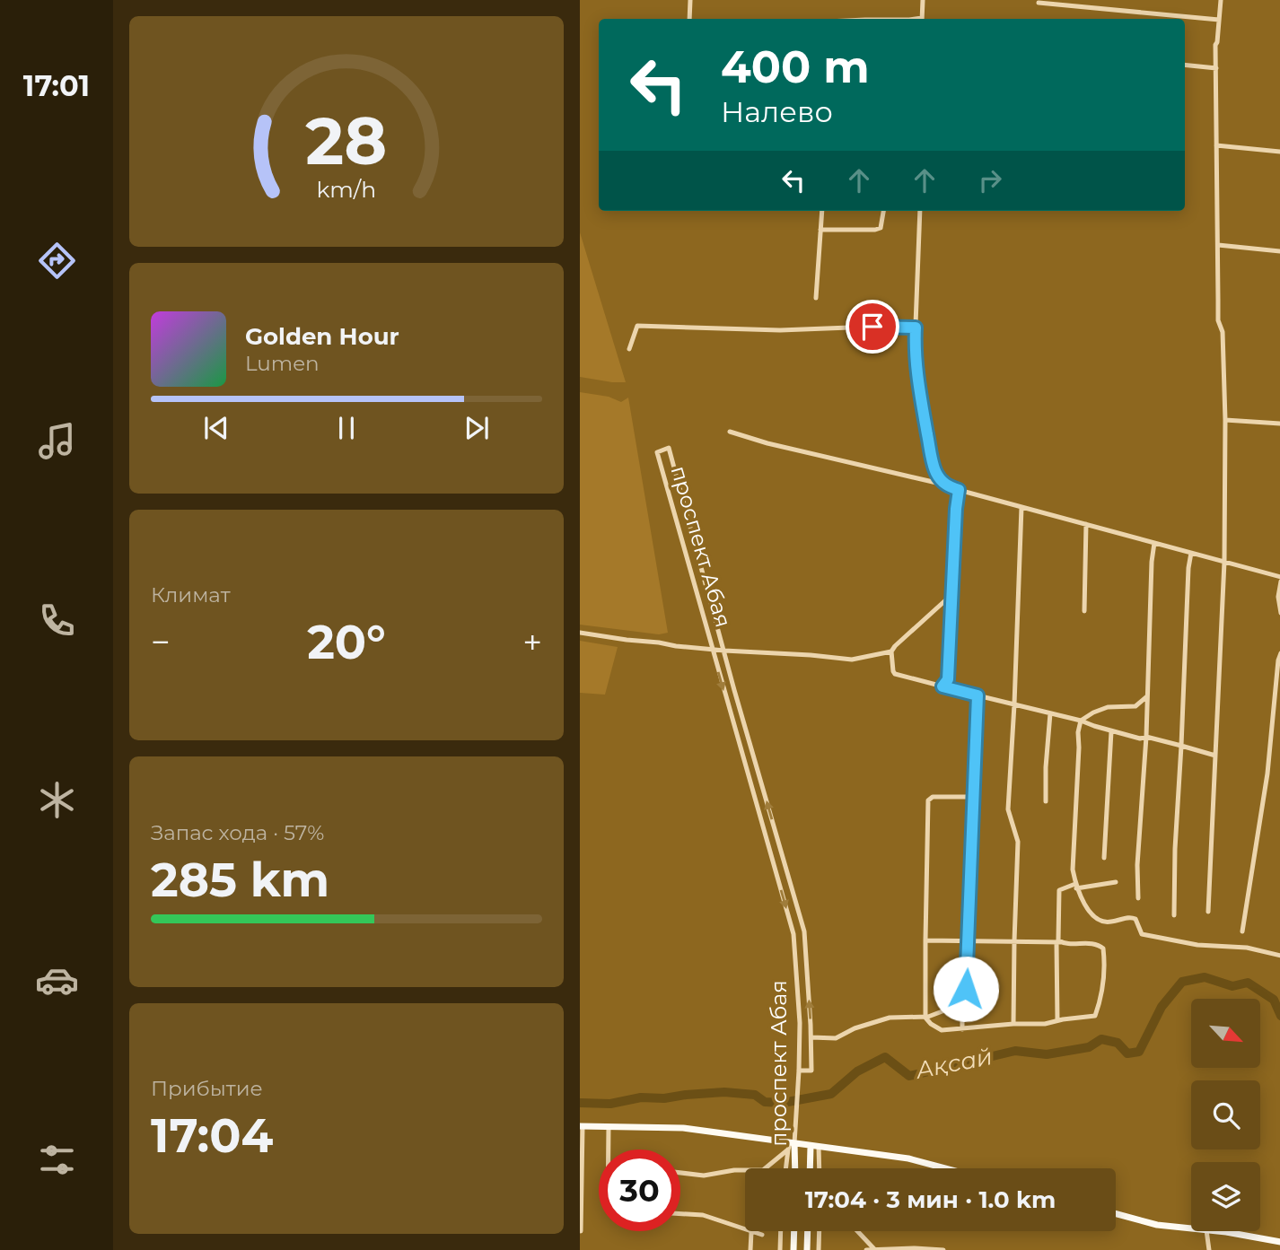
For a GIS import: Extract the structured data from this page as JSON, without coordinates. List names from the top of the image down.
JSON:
{
  "streets": {
    "main road": ["проспект Абая"]
  },
  "water": ["Ақсай"],
  "north": "bottom right",
  "page": {
    "tabs": "17:01",
    "turn": ["400 m", "Налево"],
    "song": ["Golden Hour", "Lumen"],
    "tile": [
      "Климат",
      ["Запас хода · 57%", "285 km"],
      ["Прибытие", "17:04"]
    ],
    "heat": ["−", "20°", "+"],
    "limit": "30",
    "trip": "17:04 · 3 мин · 1.0 km",
    "gauge": ["28", "km/h"]
  }
}
